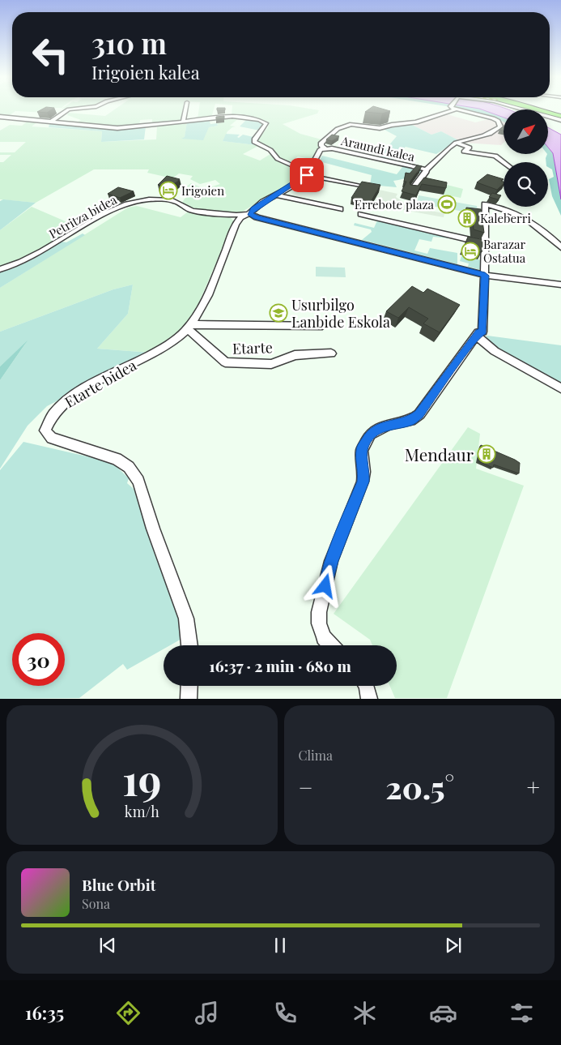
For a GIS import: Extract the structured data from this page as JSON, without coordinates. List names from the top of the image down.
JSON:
{
  "streets": {
    "street": [
      "Araundi kalea",
      "Petritza bidea",
      "Etarte",
      "Etarte bidea"
    ]
  },
  "crossings": [
    ["Araundi kalea", "Etarte bidea"],
    ["Petritza bidea", "Etarte bidea"],
    ["Etarte", "Etarte bidea"]
  ],
  "places": {
    "hotel": ["Irigoien", "Barazar Ostatua"],
    "sports": ["Errebote plaza"],
    "building": ["Kaleberri", "Mendaur"],
    "school or university": ["Usurbilgo Lanbide Eskola"]
  },
  "north": "top right",
  "page": {
    "turn": ["310 m", "Irigoien kalea"],
    "limit": "30",
    "trip": "16:37 · 2 min · 680 m",
    "tile": "Clima",
    "heat": ["−", "20.5°", "+"],
    "song": ["Blue Orbit", "Sona"],
    "tabs": "16:35",
    "gauge": ["19", "km/h"]
  }
}
